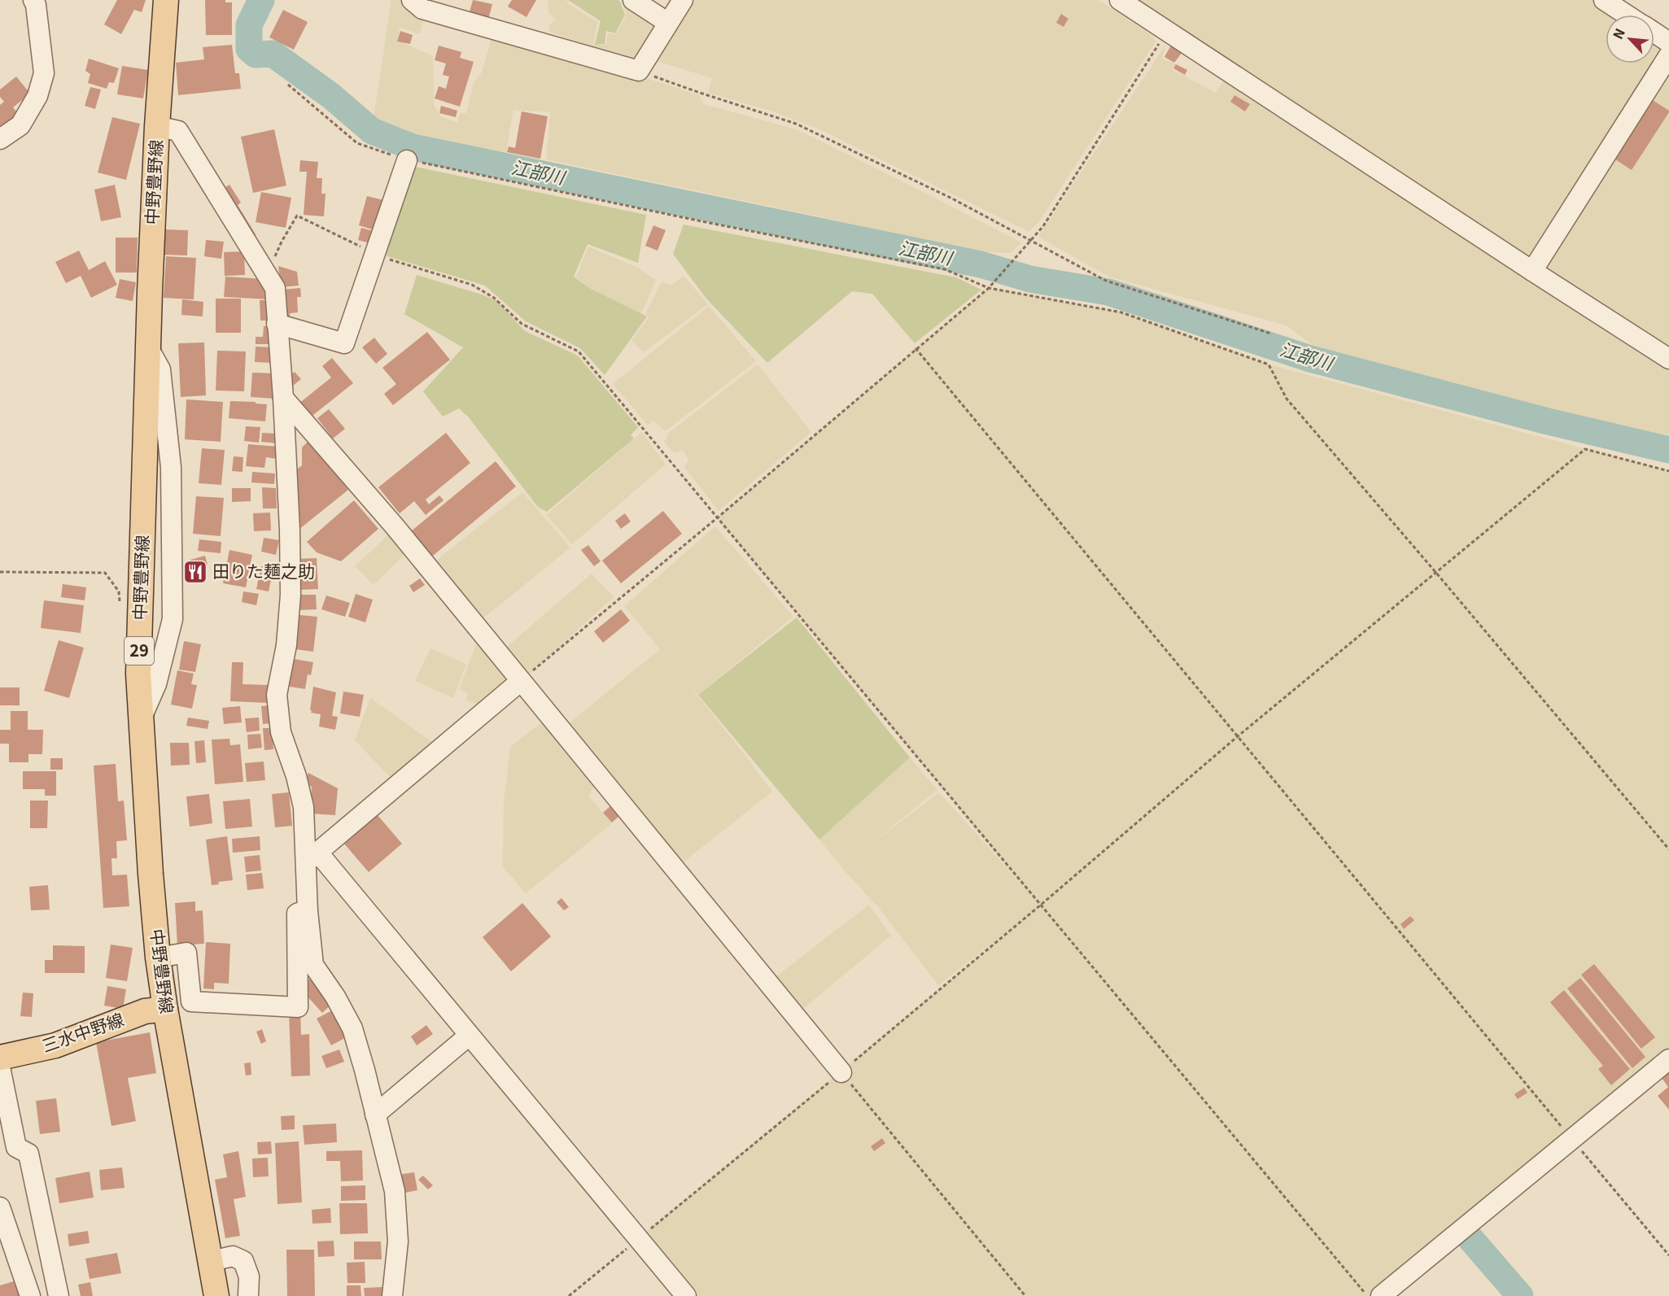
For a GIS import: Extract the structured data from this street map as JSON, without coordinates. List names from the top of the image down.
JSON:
{
  "streets": {
    "main road": ["中野豊野線", "29", "三水中野線"]
  },
  "crossings": [
    ["中野豊野線", "三水中野線"]
  ],
  "water": ["江部川"],
  "places": {
    "restaurant": ["田りた麺之助"]
  },
  "north": "top left"
}
